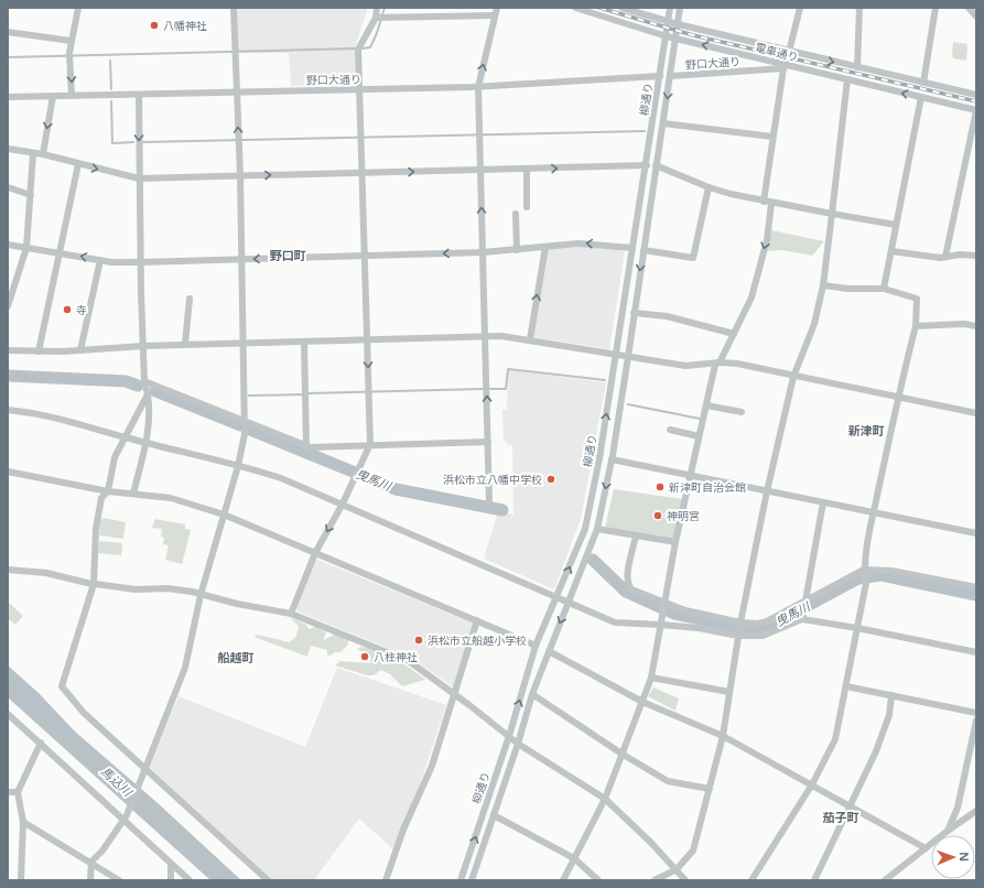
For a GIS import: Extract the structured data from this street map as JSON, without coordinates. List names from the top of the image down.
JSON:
{
  "streets": {
    "street": ["電車通り", "野口大通り", "柳通り"]
  },
  "crossings": [
    ["電車通り", "野口大通り"],
    ["電車通り", "柳通り"],
    ["野口大通り", "柳通り"]
  ],
  "districts": [
    "野口町",
    "新津町",
    "船越町",
    "茄子町"
  ],
  "water": ["曳馬川", "馬込川"],
  "places": [
    "八幡神社",
    "寺",
    "浜松市立八幡中学校",
    "新津町自治会館",
    "神明宮",
    "浜松市立船越小学校",
    "八柱神社"
  ],
  "north": "right"
}
